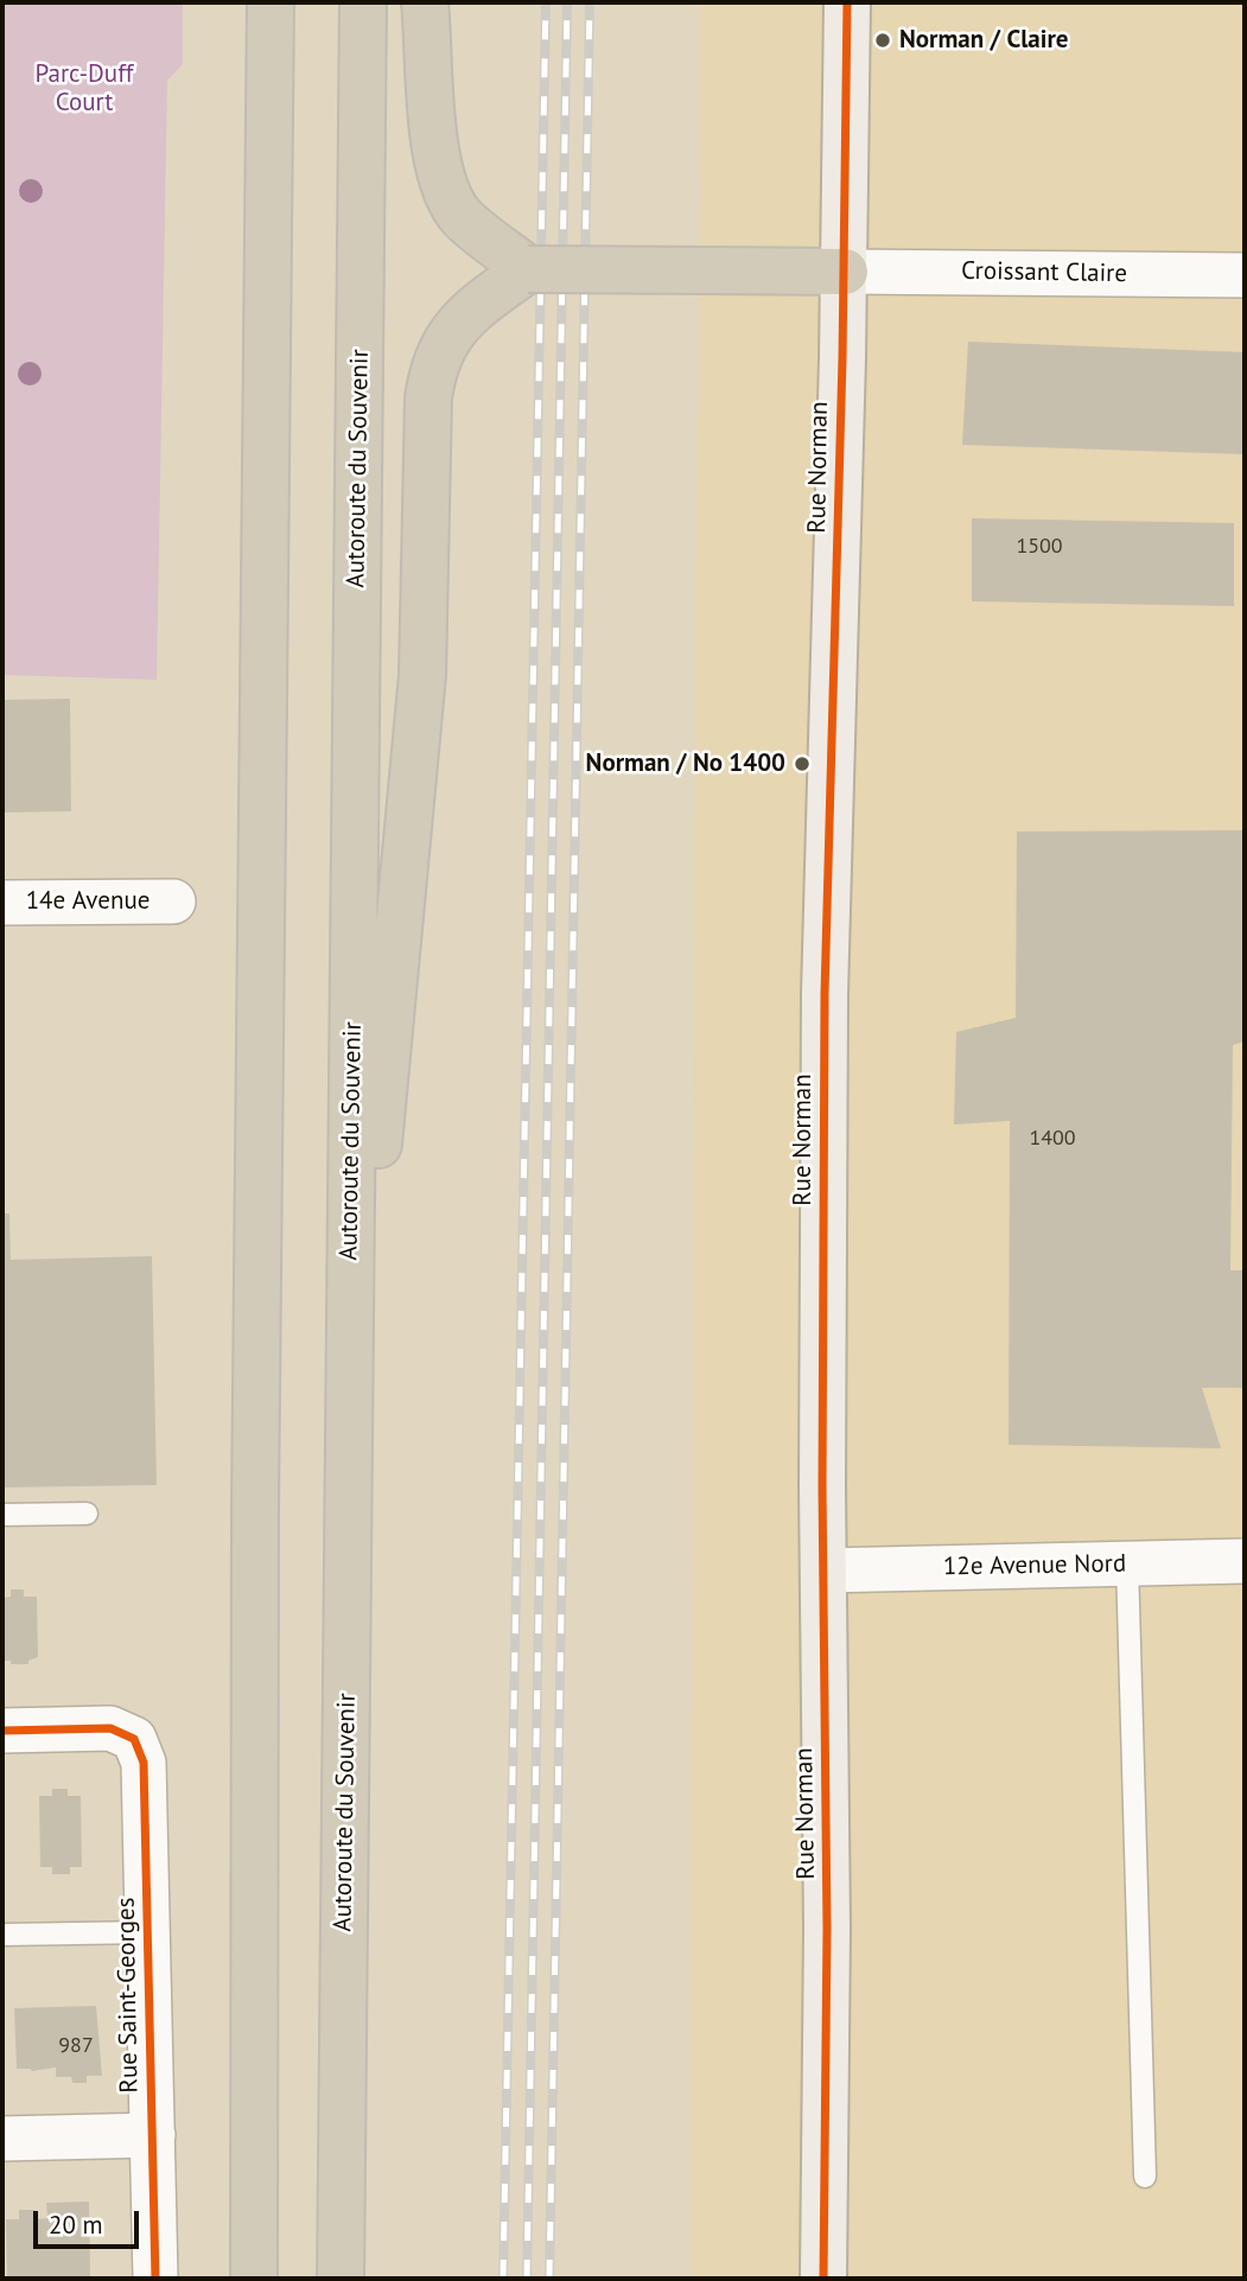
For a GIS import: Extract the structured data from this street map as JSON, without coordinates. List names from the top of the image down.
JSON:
{
  "streets": {
    "highway": ["Autoroute du Souvenir"],
    "street": [
      "Croissant Claire",
      "Rue Norman",
      "14e Avenue",
      "12e Avenue Nord",
      "Rue Saint-Georges"
    ]
  },
  "crossings": [
    ["Croissant Claire", "Rue Norman"],
    ["Rue Norman", "12e Avenue Nord"]
  ],
  "parks": ["Parc-Duff Court"],
  "places": ["Norman / Claire", "Norman / No 1400"],
  "house_numbers": ["1500", "1400", "987"],
  "scale_bar": "20 m"
}
